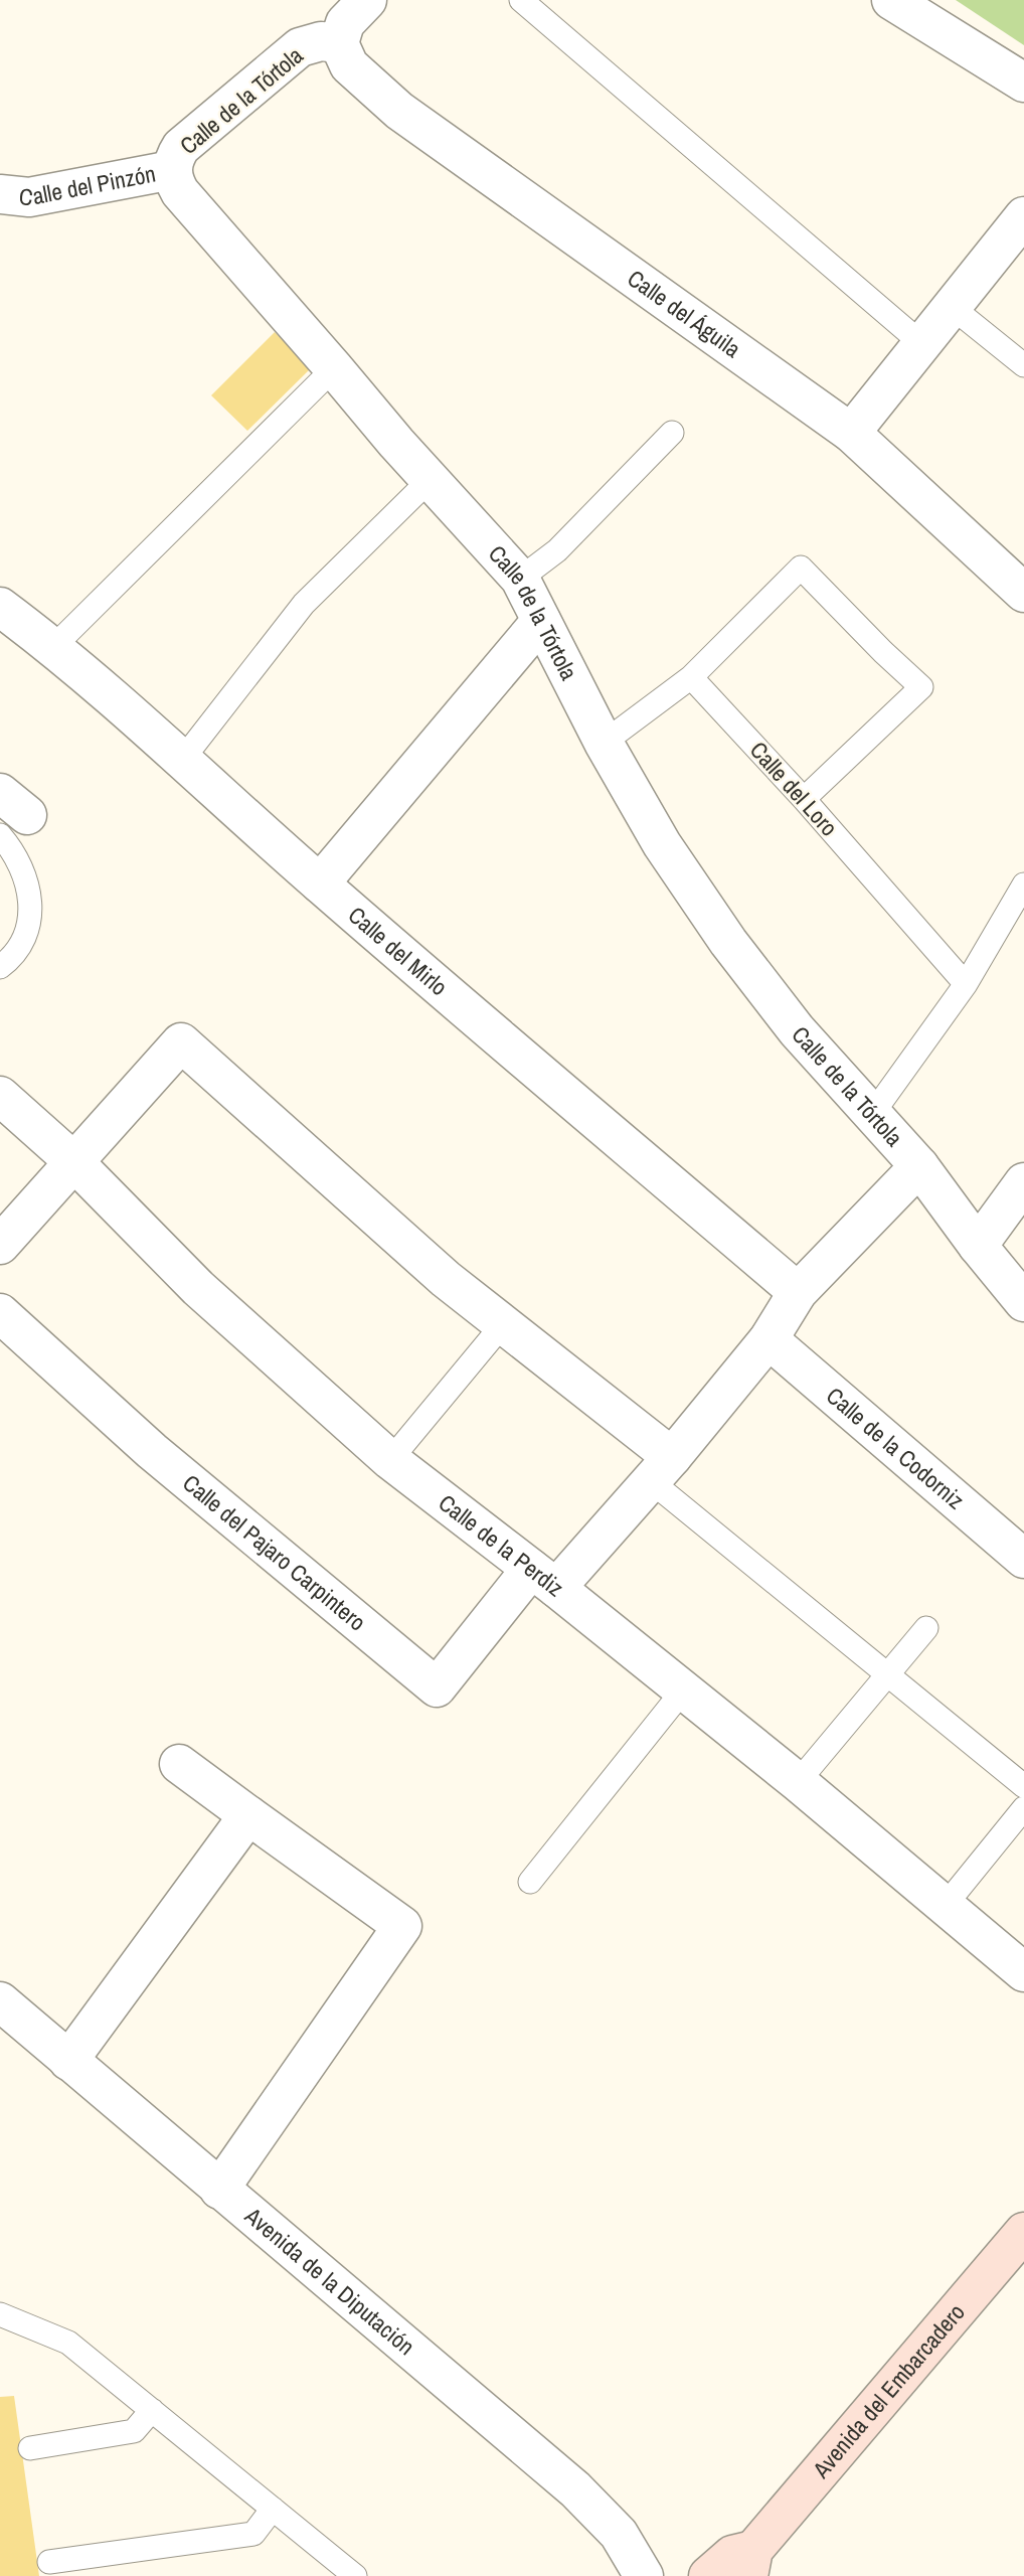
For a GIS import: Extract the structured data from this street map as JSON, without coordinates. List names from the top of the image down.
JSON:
{
  "streets": {
    "street": [
      "Calle de la Tórtola",
      "Calle del Pinzón",
      "Calle del Águila",
      "Calle del Mirlo",
      "Calle de la Codorniz",
      "Calle de la Perdiz",
      "Calle del Pajaro Carpintero",
      "Avenida de la Diputación",
      "Avenida del Embarcadero"
    ],
    "lane": ["Calle del Loro"]
  },
  "crossings": [
    ["Calle de la Tórtola", "Calle del Pinzón"],
    ["Calle de la Tórtola", "Calle del Águila"],
    ["Calle de la Perdiz", "Calle del Pajaro Carpintero"]
  ]
}
